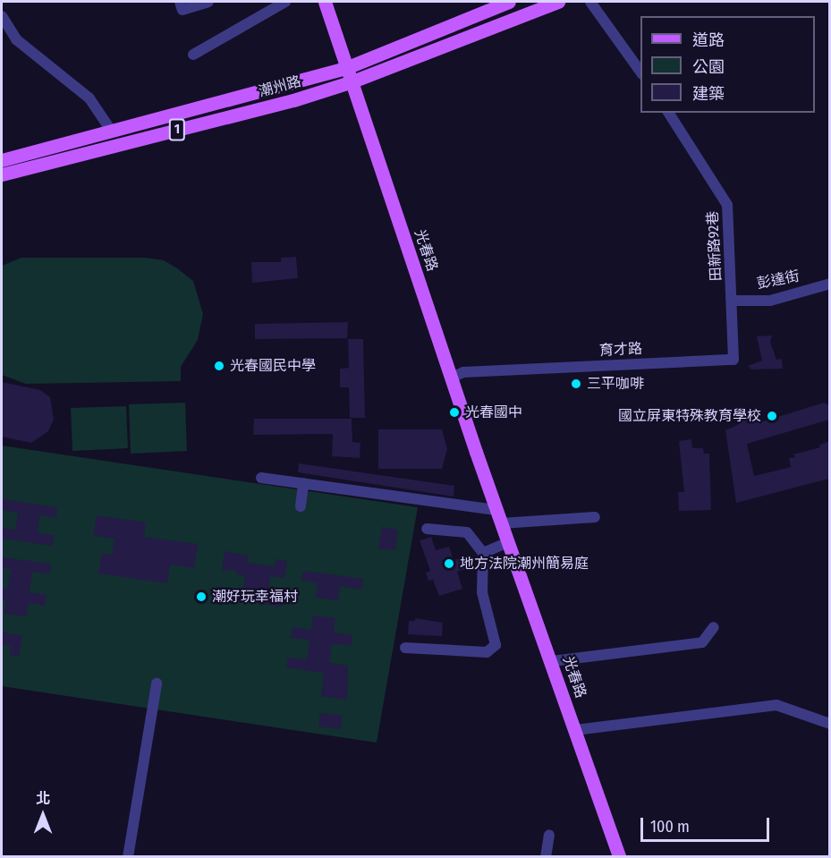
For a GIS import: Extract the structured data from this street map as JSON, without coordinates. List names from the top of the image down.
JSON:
{
  "streets": {
    "main road": ["潮州路", "1", "光春路"],
    "street": ["田新路92巷", "彭達街", "育才路"]
  },
  "crossings": [
    ["潮州路", "光春路"],
    ["田新路92巷", "彭達街"],
    ["田新路92巷", "育才路"],
    ["光春路", "育才路"],
    ["彭達街", "育才路"]
  ],
  "places": [
    "光春國民中學",
    "三平咖啡",
    "光春國中",
    "國立屏東特殊教育學校",
    "地方法院潮州簡易庭",
    "潮好玩幸福村"
  ],
  "legend": ["道路", "公園", "建築"],
  "scale_bar": "100 m",
  "north": "top"
}
